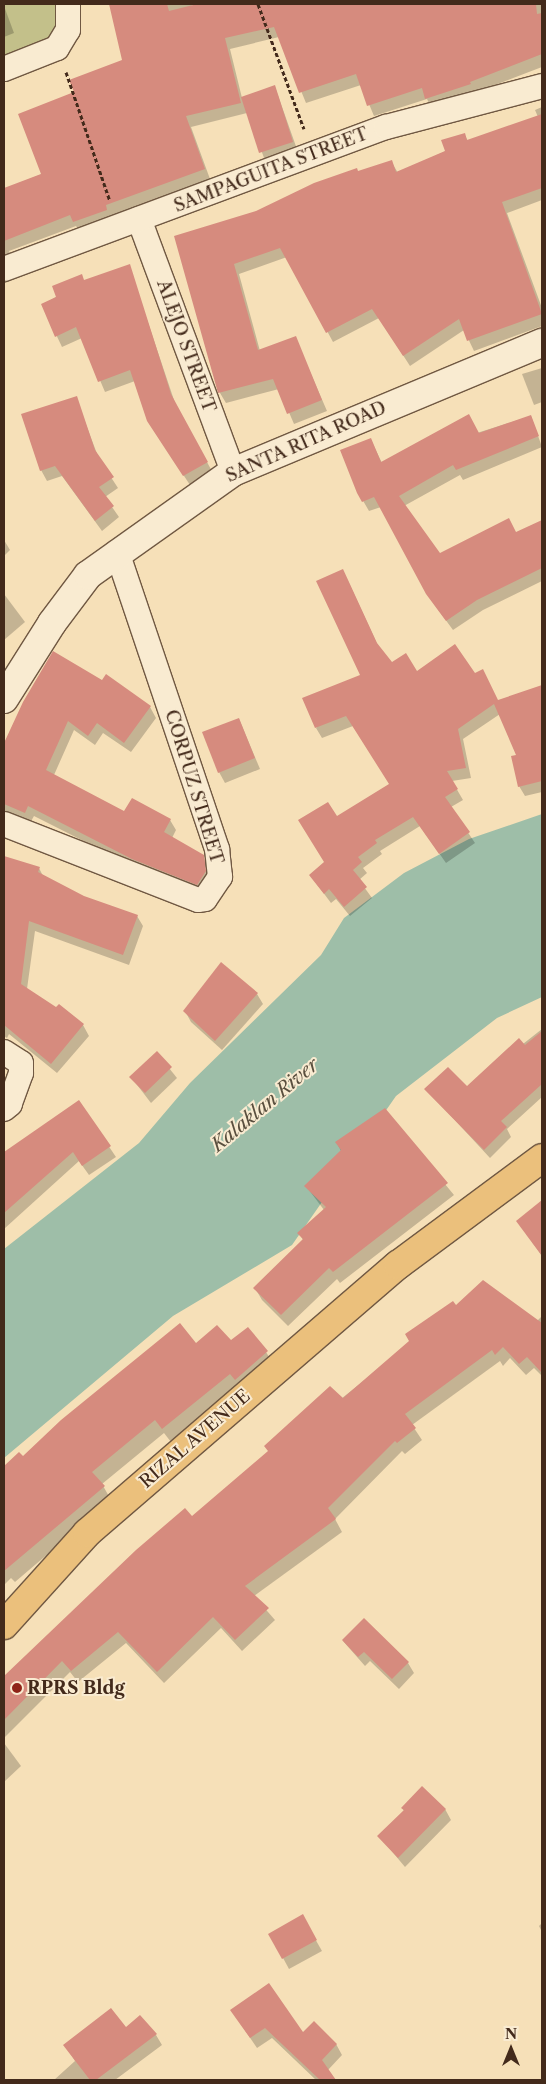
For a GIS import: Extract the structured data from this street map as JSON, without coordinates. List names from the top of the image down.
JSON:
{
  "streets": {
    "highway": ["RIZAL AVENUE"],
    "main road": ["SANTA RITA ROAD"],
    "street": ["SAMPAGUITA STREET", "ALEJO STREET", "CORPUZ STREET"]
  },
  "crossings": [
    ["SAMPAGUITA STREET", "ALEJO STREET"],
    ["ALEJO STREET", "SANTA RITA ROAD"],
    ["SANTA RITA ROAD", "CORPUZ STREET"]
  ],
  "water": ["Kalaklan River"],
  "places": ["RPRS Bldg"],
  "north": "top"
}
